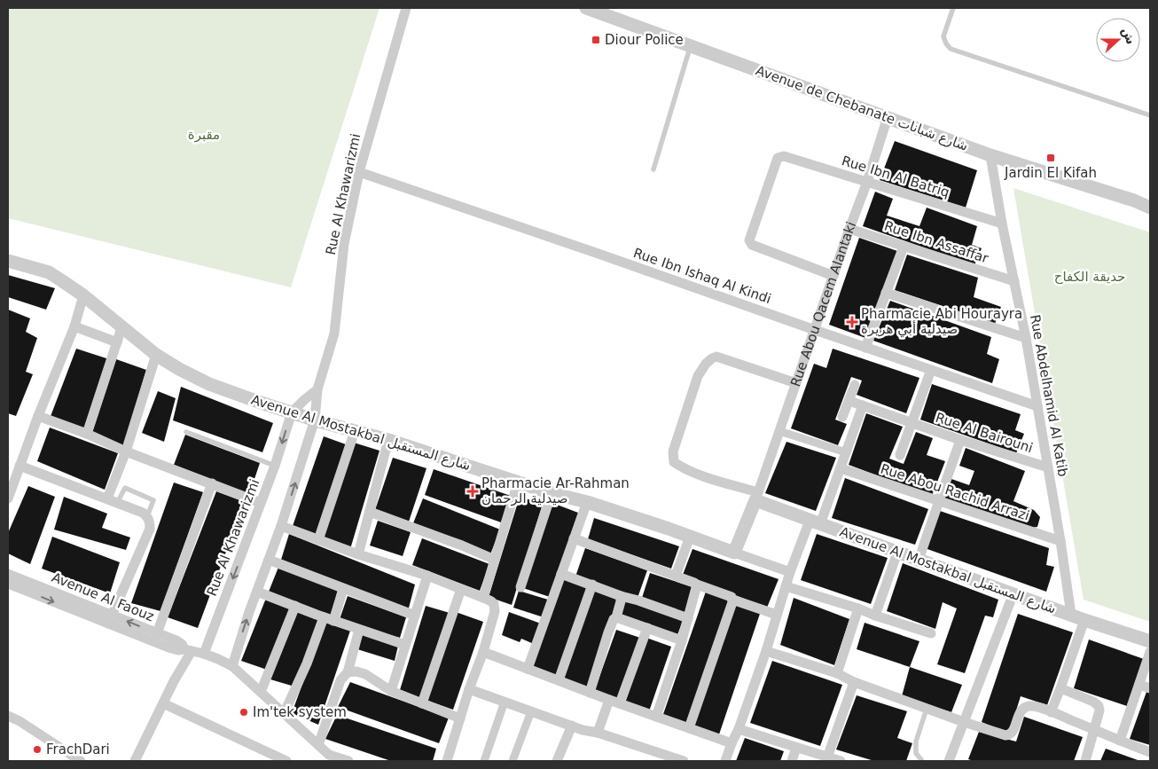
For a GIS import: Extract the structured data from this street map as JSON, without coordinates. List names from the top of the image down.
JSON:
{
  "streets": {
    "street": [
      "Avenue de Chebanate شارع شبانات",
      "Rue Ibn Al Batriq",
      "Rue Al Khawarizmi",
      "Rue Ibn Assaffar",
      "Rue Ibn Ishaq Al Kindi",
      "Rue Abou Qacem Alantaki",
      "Rue Abdelhamid Al Katib",
      "Avenue Al Mostakbal شارع المستقبل",
      "Rue Al Bairouni",
      "Rue Abou Rachid Arrazi",
      "Avenue Al Faouz"
    ]
  },
  "crossings": [
    ["Avenue de Chebanate شارع شبانات", "Rue Abou Qacem Alantaki"],
    ["Avenue de Chebanate شارع شبانات", "Rue Abdelhamid Al Katib"],
    ["Rue Ibn Al Batriq", "Rue Abou Qacem Alantaki"],
    ["Rue Ibn Al Batriq", "Rue Abdelhamid Al Katib"],
    ["Rue Al Khawarizmi", "Rue Ibn Ishaq Al Kindi"],
    ["Rue Al Khawarizmi", "Avenue Al Mostakbal شارع المستقبل"],
    ["Rue Al Khawarizmi", "Avenue Al Faouz"],
    ["Rue Ibn Assaffar", "Rue Abou Qacem Alantaki"],
    ["Rue Ibn Assaffar", "Rue Abdelhamid Al Katib"],
    ["Rue Ibn Ishaq Al Kindi", "Rue Abou Qacem Alantaki"],
    ["Rue Ibn Ishaq Al Kindi", "Rue Abdelhamid Al Katib"],
    ["Rue Abou Qacem Alantaki", "Avenue Al Mostakbal شارع المستقبل"],
    ["Rue Abdelhamid Al Katib", "Avenue Al Mostakbal شارع المستقبل"],
    ["Rue Abdelhamid Al Katib", "Rue Al Bairouni"],
    ["Rue Abdelhamid Al Katib", "Rue Abou Rachid Arrazi"]
  ],
  "parks": ["مقبرة", "حديقة الكفاح"],
  "places": {
    "transit": ["Diour Police", "Jardin El Kifah"],
    "health": ["Pharmacie Abi Hourayra صيدلية أبي هريرة", "Pharmacie Ar-Rahman صيدلية الرحمان"],
    "other": ["Im'tek system", "FrachDari"]
  },
  "north": "right"
}
